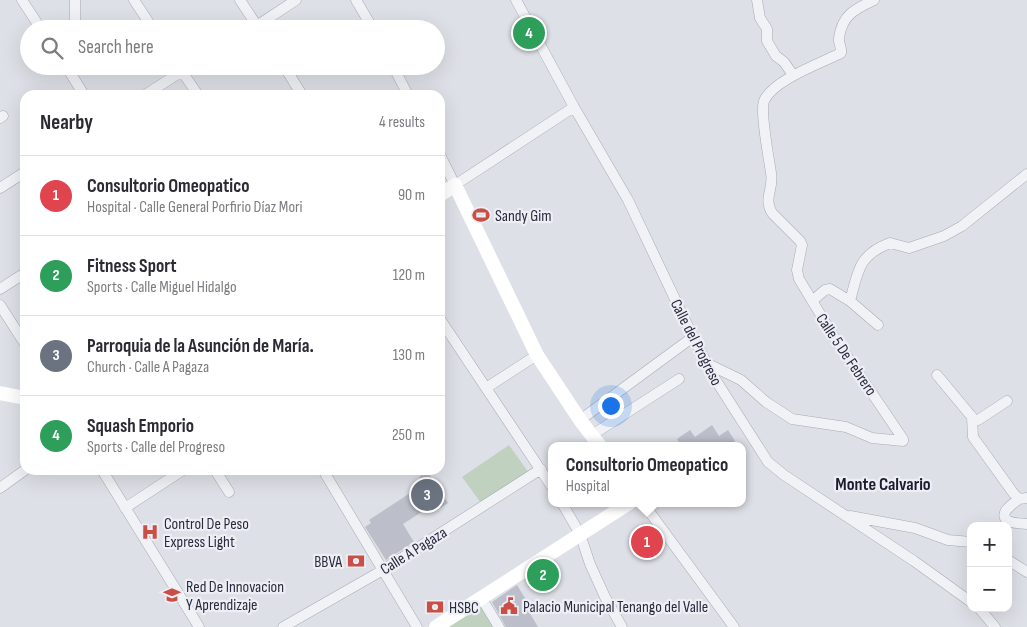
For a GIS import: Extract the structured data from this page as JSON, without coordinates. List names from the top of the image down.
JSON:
{
  "streets": {
    "street": ["Calle del Progreso", "Calle 5 De Febrero", "Calle A Pagaza"]
  },
  "crossings": [
    ["Calle del Progreso", "Calle 5 De Febrero"]
  ],
  "districts": ["Monte Calvario"],
  "places": {
    "sports": ["Sandy Gim"],
    "hospital": ["Control De Peso Express Light"],
    "bank": ["BBVA", "HSBC"],
    "school or university": ["Red De Innovacion Y Aprendizaje"],
    "public building": ["Palacio Municipal Tenango del Valle"]
  },
  "page": {
    "pins": [
      "4",
      "3",
      "1",
      "2"
    ],
    "search": "Search here",
    "heading": ["Nearby", "4 results"],
    "list": [
      {
        "mark": "1",
        "name": "Consultorio Omeopatico",
        "note": "Hospital · Calle General Porfirio Díaz Mori",
        "value": "90 m"
      },
      {
        "mark": "2",
        "name": "Fitness Sport",
        "note": "Sports · Calle Miguel Hidalgo",
        "value": "120 m"
      },
      {
        "mark": "3",
        "name": "Parroquia de la Asunción de María.",
        "note": "Church · Calle A Pagaza",
        "value": "130 m"
      },
      {
        "mark": "4",
        "name": "Squash Emporio",
        "note": "Sports · Calle del Progreso",
        "value": "250 m"
      }
    ],
    "popup": ["Consultorio Omeopatico", "Hospital"],
    "map_buttons": ["+", "−"]
  }
}
